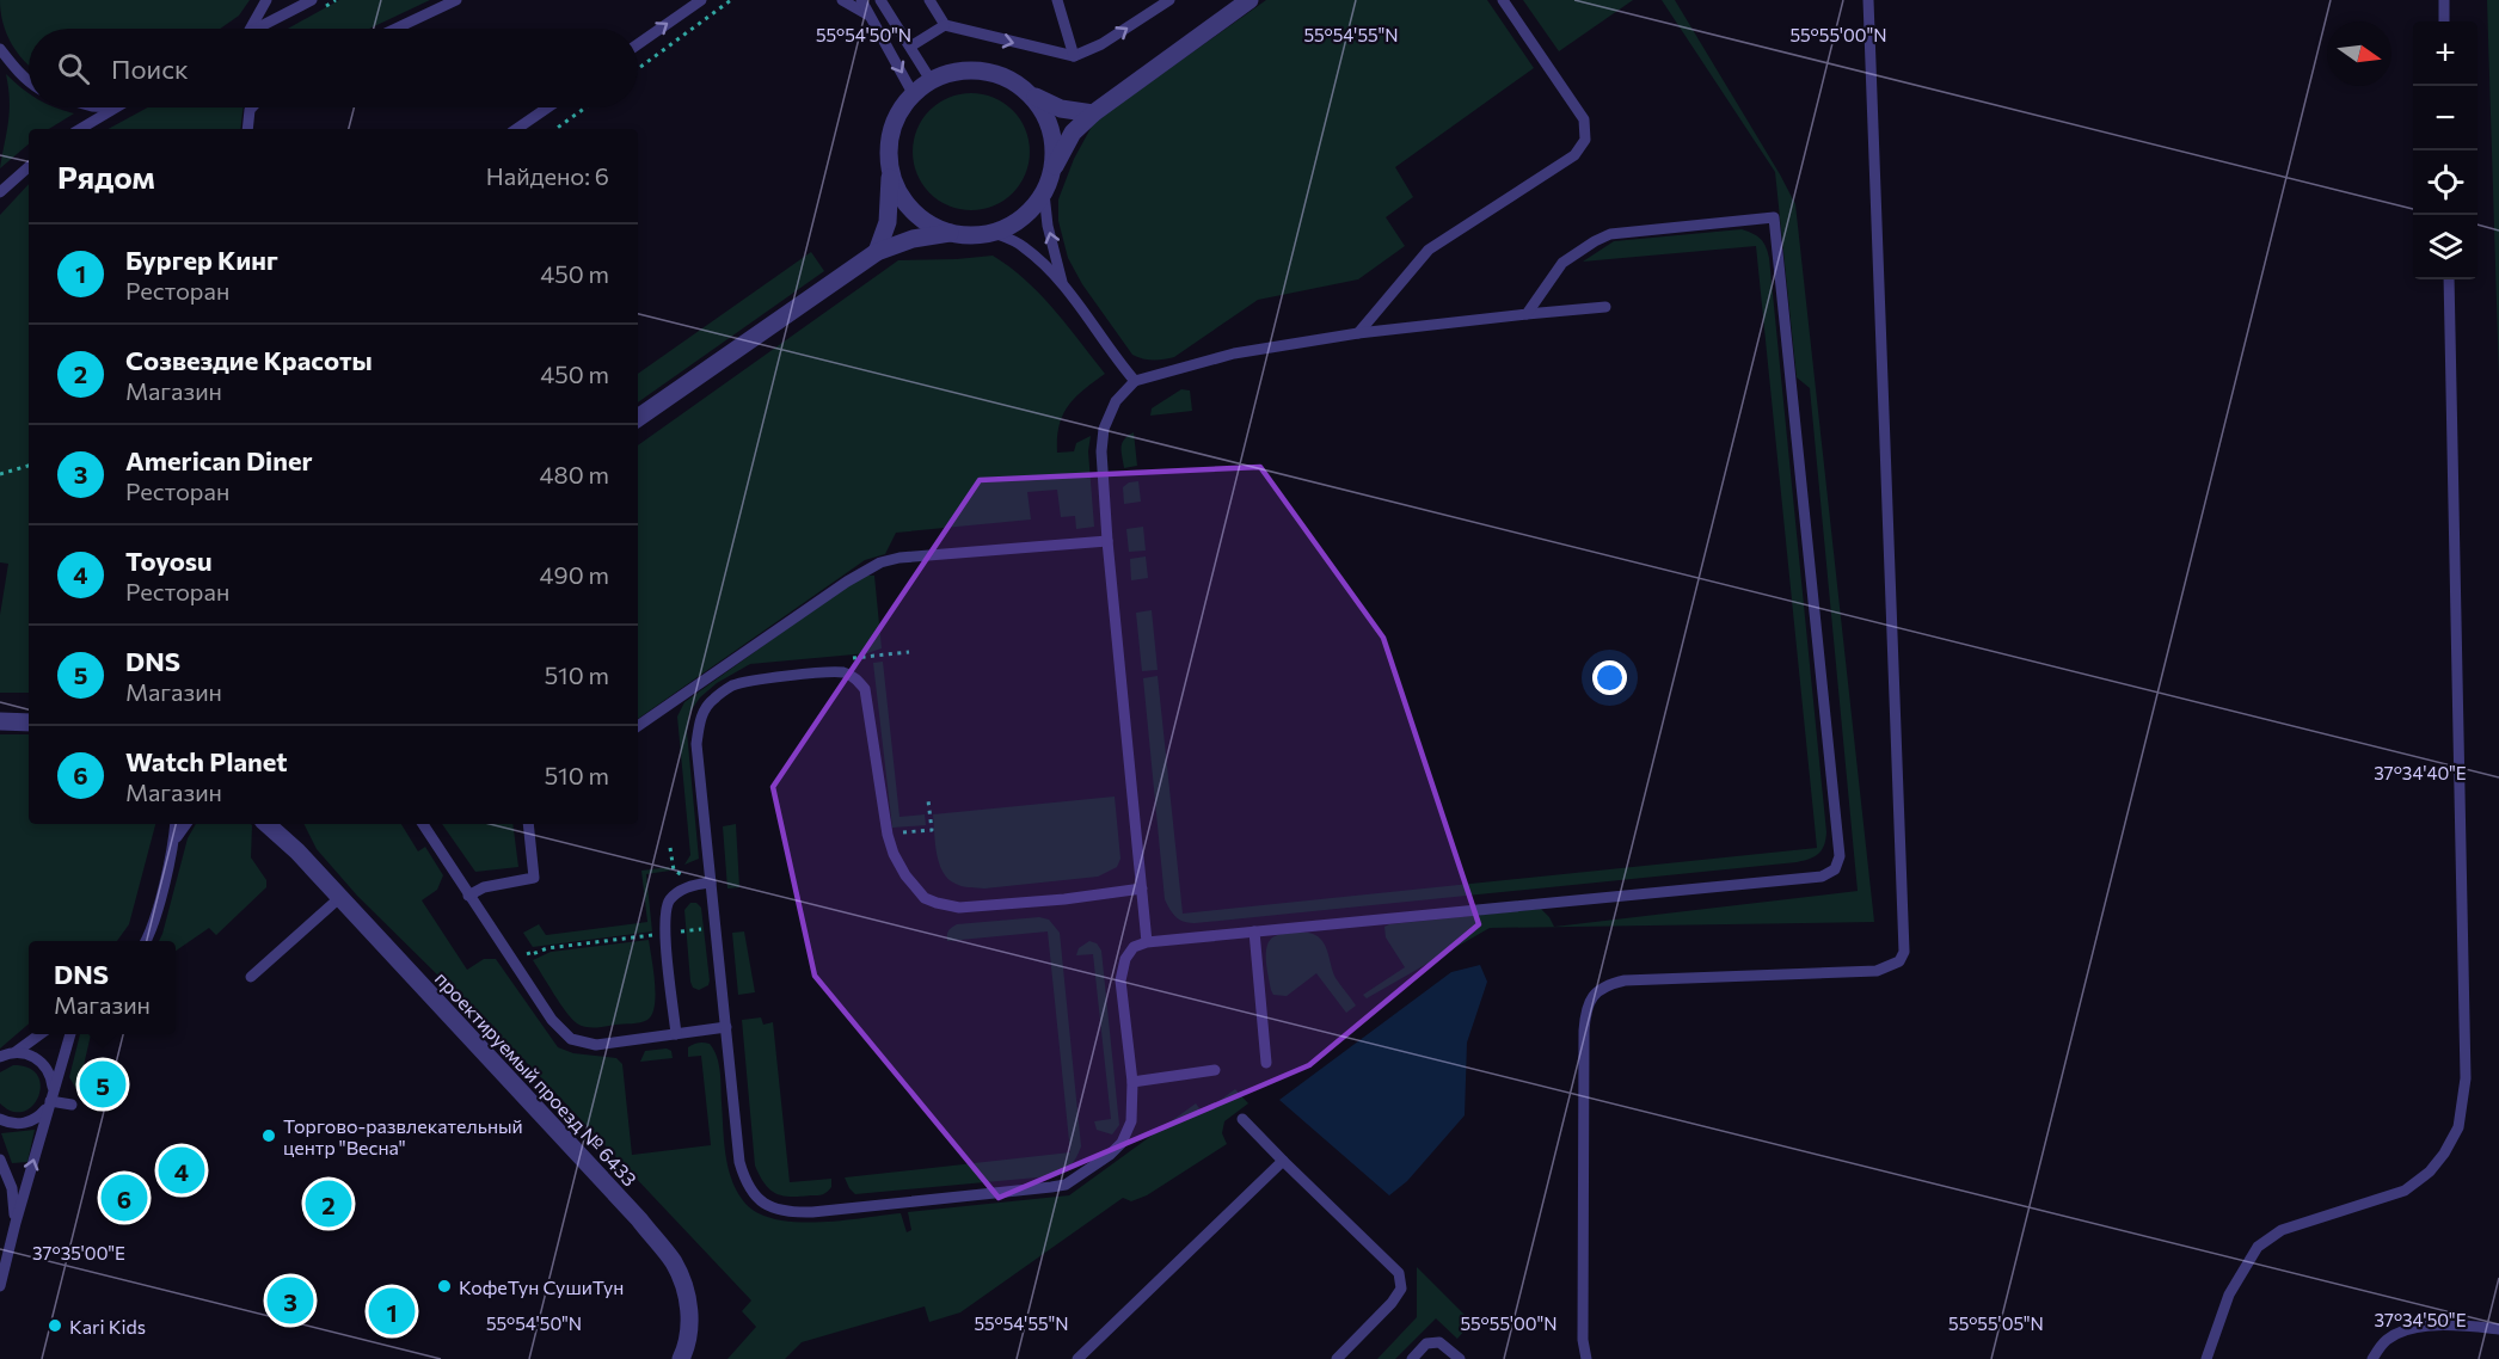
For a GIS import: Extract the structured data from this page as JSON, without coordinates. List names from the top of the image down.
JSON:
{
  "streets": {
    "street": ["проектируемый проезд № 6433"]
  },
  "places": ["Торгово-развлекательный центр \"Весна\"", "КофеТун СушиТун", "Kari Kids"],
  "north": "right",
  "page": {
    "map_buttons": ["+", "−"],
    "search": "Поиск",
    "heading": ["Рядом", "Найдено: 6"],
    "list": [
      {
        "mark": "1",
        "name": "Бургер Кинг",
        "note": "Ресторан",
        "value": "450 m"
      },
      {
        "mark": "2",
        "name": "Созвездие Красоты",
        "note": "Магазин",
        "value": "450 m"
      },
      {
        "mark": "3",
        "name": "American Diner",
        "note": "Ресторан",
        "value": "480 m"
      },
      {
        "mark": "4",
        "name": "Toyosu",
        "note": "Ресторан",
        "value": "490 m"
      },
      {
        "mark": "5",
        "name": "DNS",
        "note": "Магазин",
        "value": "510 m"
      },
      {
        "mark": "6",
        "name": "Watch Planet",
        "note": "Магазин",
        "value": "510 m"
      }
    ],
    "popup": ["DNS", "Магазин"],
    "pins": [
      "5",
      "4",
      "6",
      "2",
      "3",
      "1"
    ]
  },
  "coordinates": [
    "55°54'50\"N",
    "55°54'55\"N",
    "55°55'00\"N",
    "37°34'40\"E",
    "37°35'00\"E",
    "37°34'50\"E",
    "55°55'05\"N"
  ]
}
